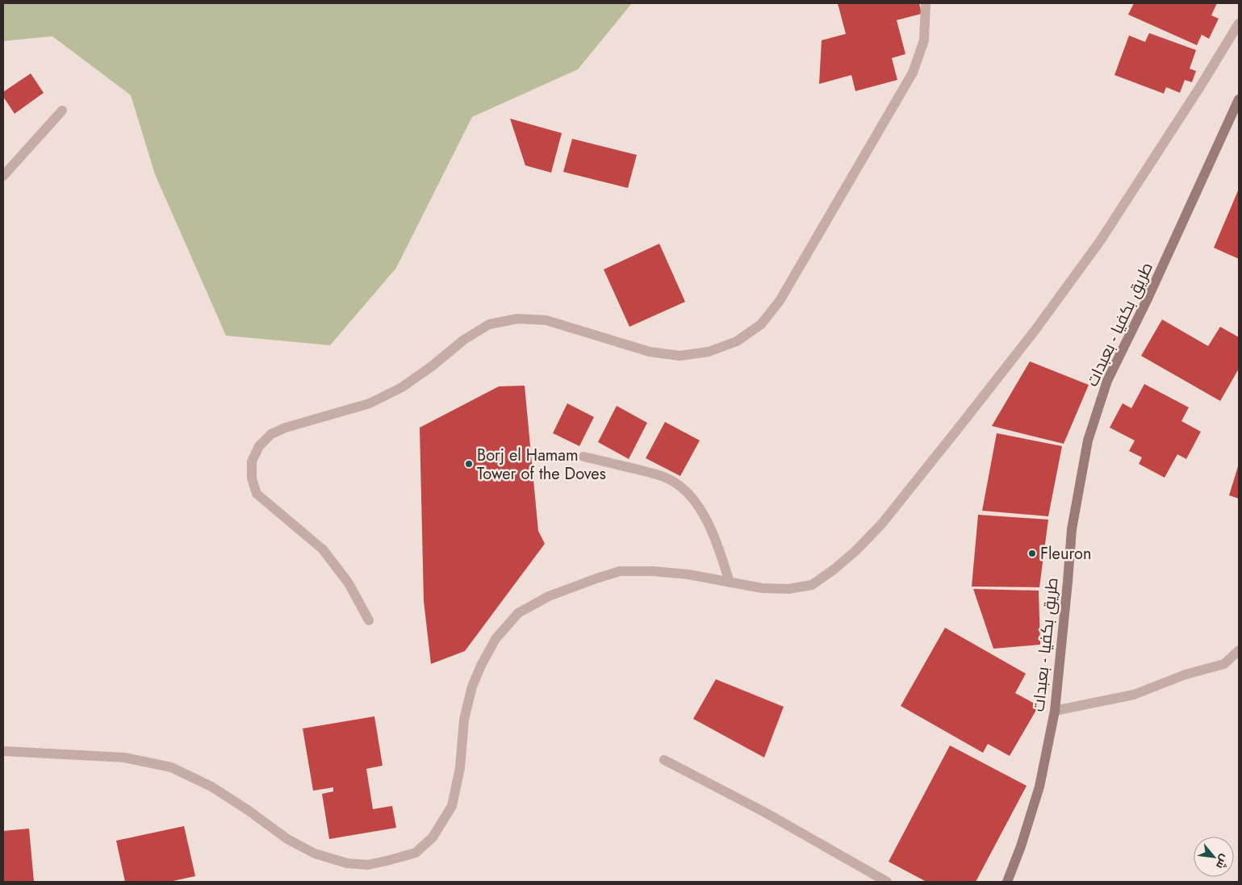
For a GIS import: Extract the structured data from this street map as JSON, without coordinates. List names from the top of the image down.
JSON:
{
  "streets": {
    "main road": ["طريق بكفيا - بعبدات"]
  },
  "places": ["Borj el Hamam Tower of the Doves", "Fleuron"],
  "north": "bottom right"
}
